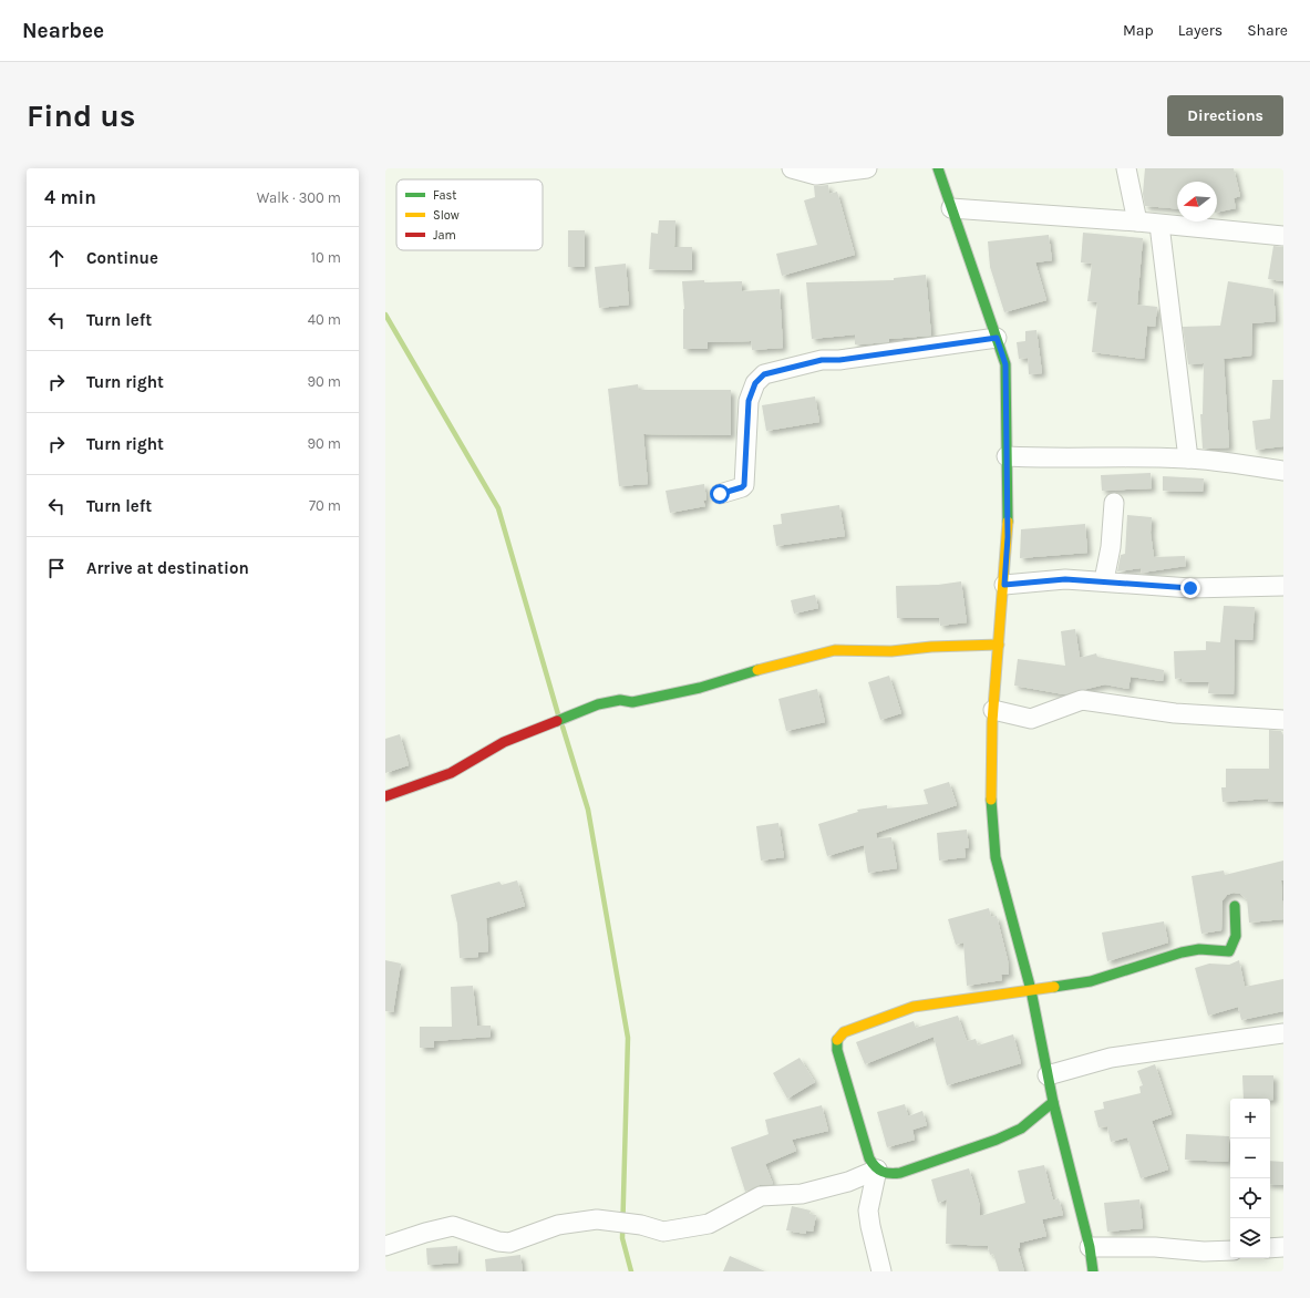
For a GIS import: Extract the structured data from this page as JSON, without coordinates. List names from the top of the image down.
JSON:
{
  "legend": ["Fast", "Slow", "Jam"],
  "north": "left",
  "page": {
    "header": "Nearbee",
    "nav": ["Map", "Layers", "Share"],
    "buttons": "Directions",
    "title": "Find us",
    "heading": ["4 min", "Walk · 300 m"],
    "list": [
      ["Continue", "10 m"],
      ["Turn left", "40 m"],
      ["Turn right", "90 m"],
      ["Turn right", "90 m"],
      ["Turn left", "70 m"],
      "Arrive at destination"
    ],
    "map_buttons": ["+", "−"]
  }
}
